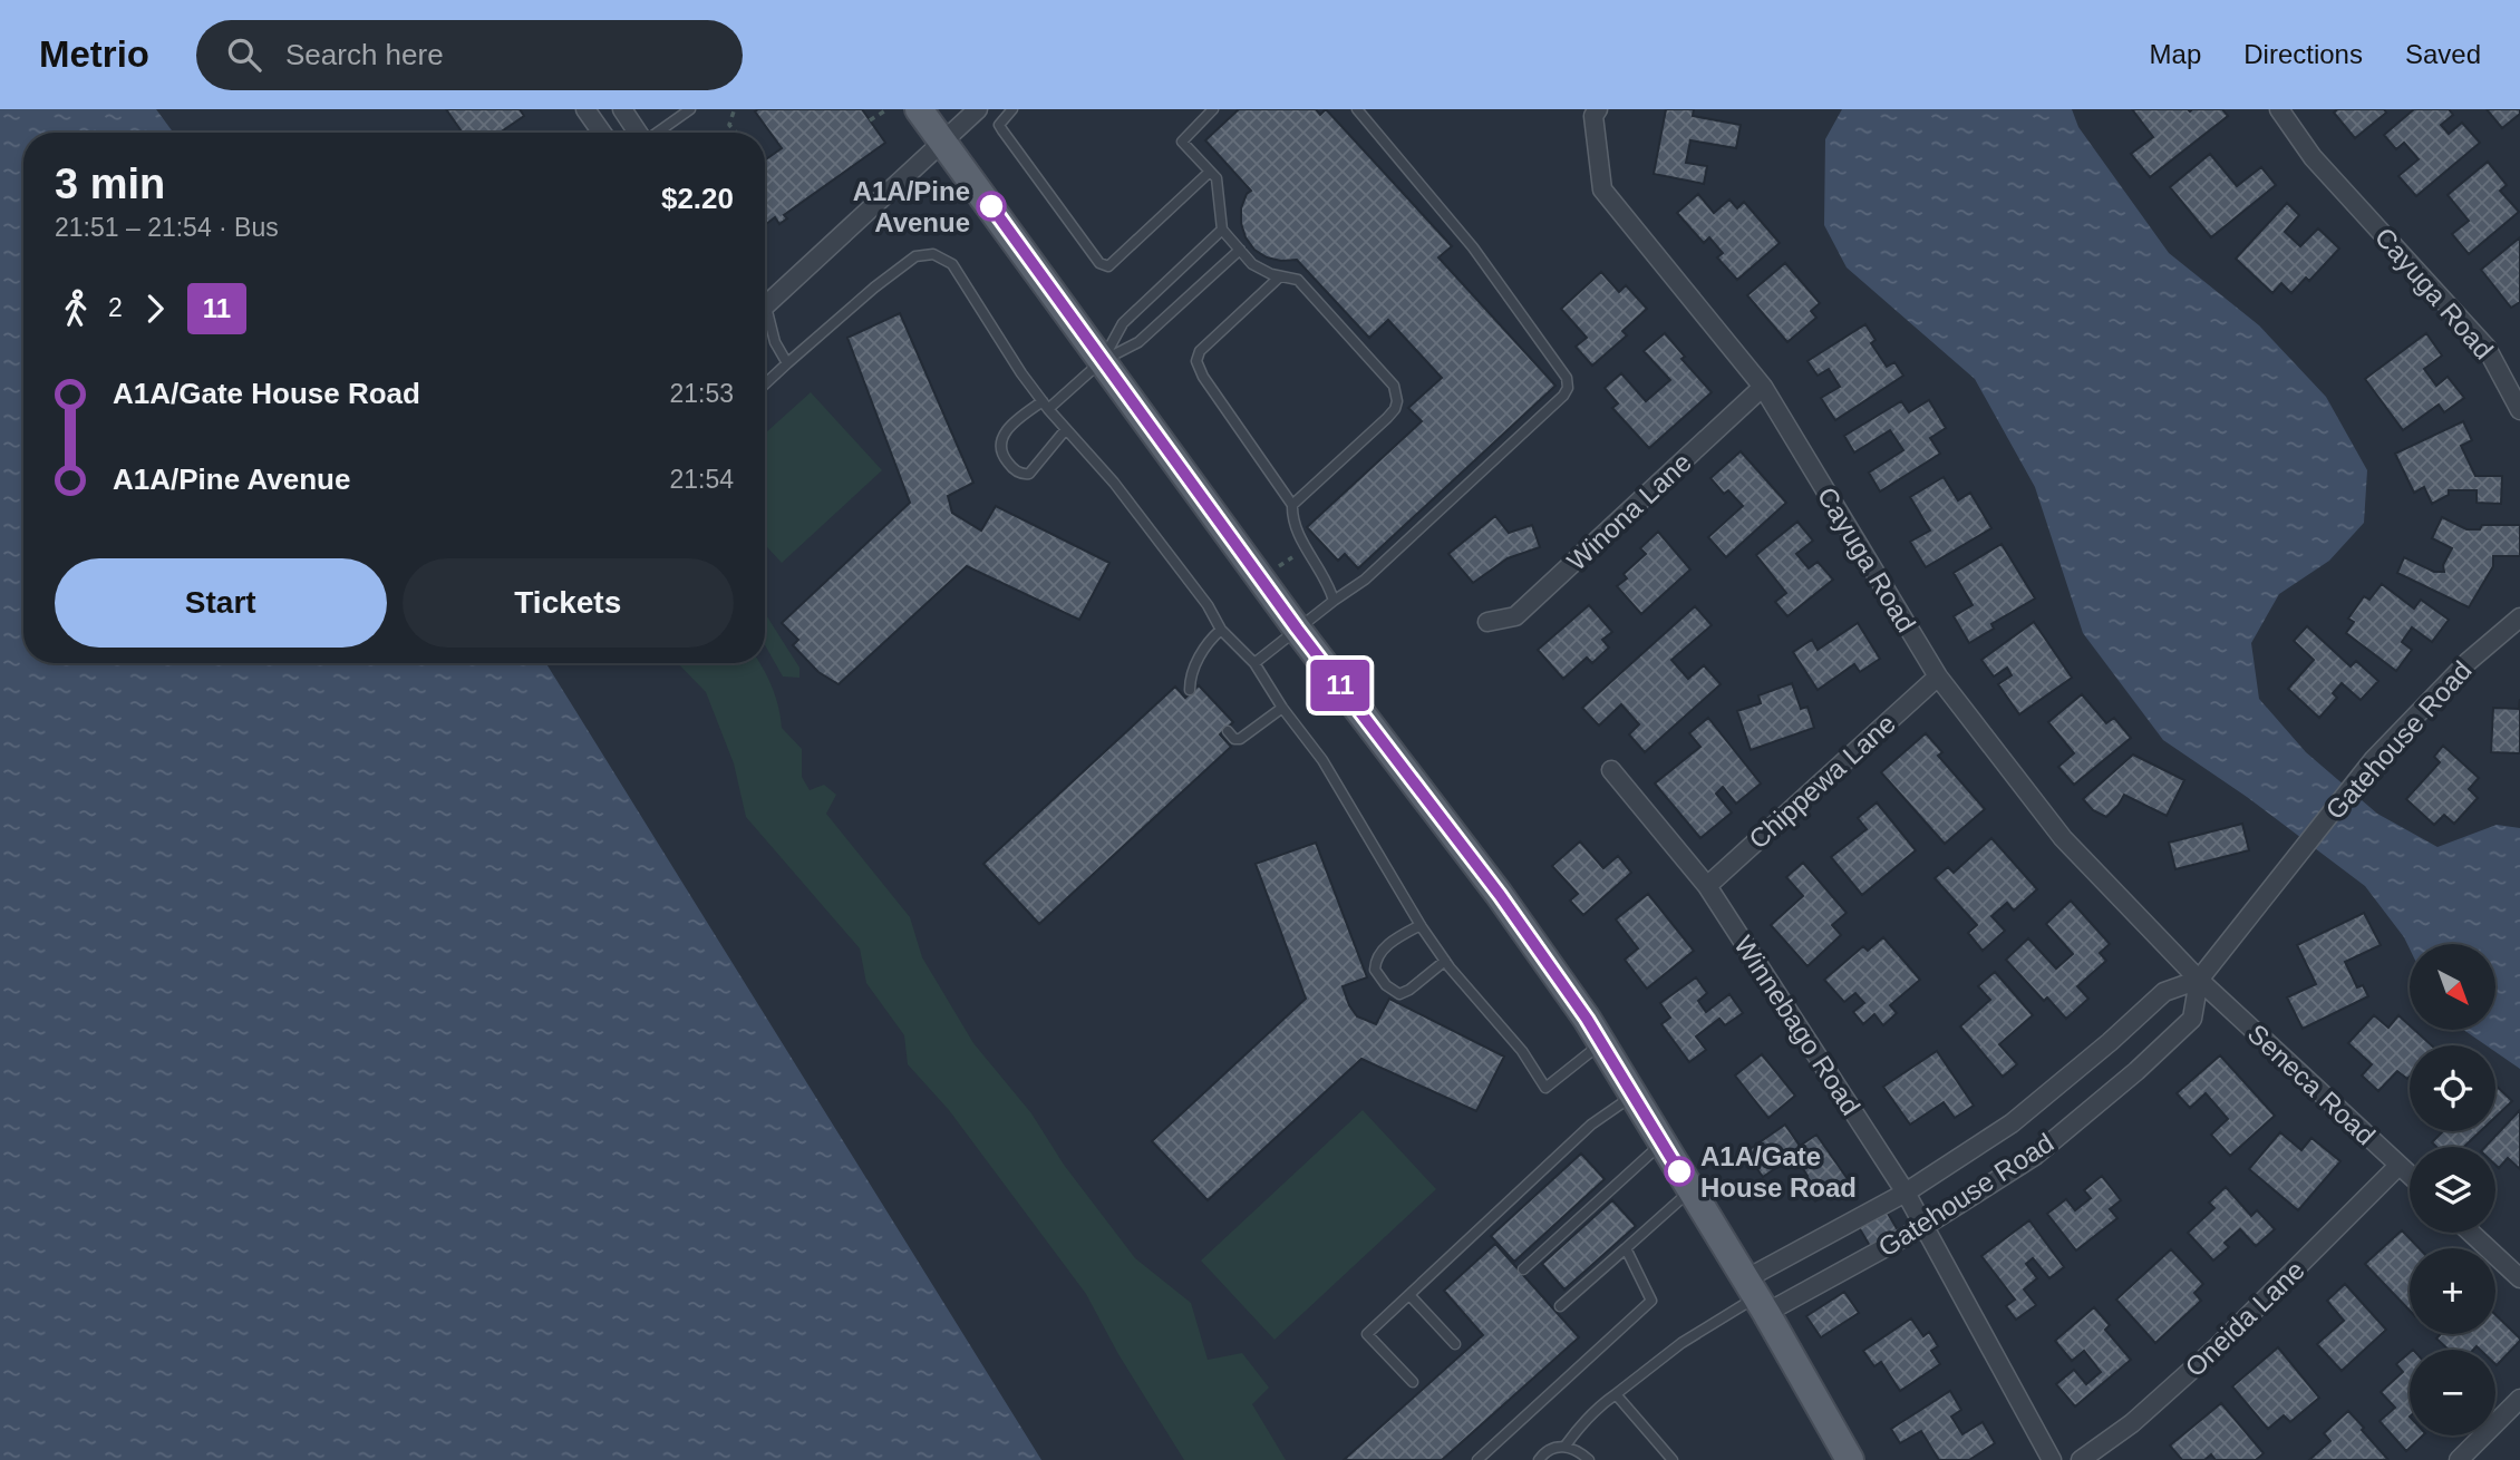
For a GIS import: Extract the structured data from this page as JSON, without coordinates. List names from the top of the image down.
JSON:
{
  "streets": {
    "street": [
      "Cayuga Road",
      "Winona Lane",
      "Gatehouse Road",
      "Chippewa Lane",
      "Winnebago Road",
      "Seneca Road",
      "Oneida Lane"
    ]
  },
  "crossings": [
    ["Cayuga Road", "Winona Lane"],
    ["Cayuga Road", "Gatehouse Road"],
    ["Cayuga Road", "Chippewa Lane"],
    ["Cayuga Road", "Seneca Road"],
    ["Gatehouse Road", "Winnebago Road"],
    ["Gatehouse Road", "Seneca Road"],
    ["Chippewa Lane", "Winnebago Road"],
    ["Seneca Road", "Oneida Lane"]
  ],
  "places": ["A1A/Pine Avenue", "A1A/Gate House Road"],
  "lines": ["bus line 11"],
  "north": "bottom right",
  "page": {
    "header": "Metrio",
    "search": "Search here",
    "nav": ["Map", "Directions", "Saved"],
    "on_map": "11",
    "heading": ["3 min", "21:51 – 21:54 · Bus", "$2.20"],
    "legs": ["2", "11"],
    "list": [
      {
        "name": "A1A/Gate House Road",
        "value": "21:53"
      },
      {
        "name": "A1A/Pine Avenue",
        "value": "21:54"
      }
    ],
    "buttons": ["Start", "Tickets"],
    "map_buttons": ["+", "−"]
  }
}
